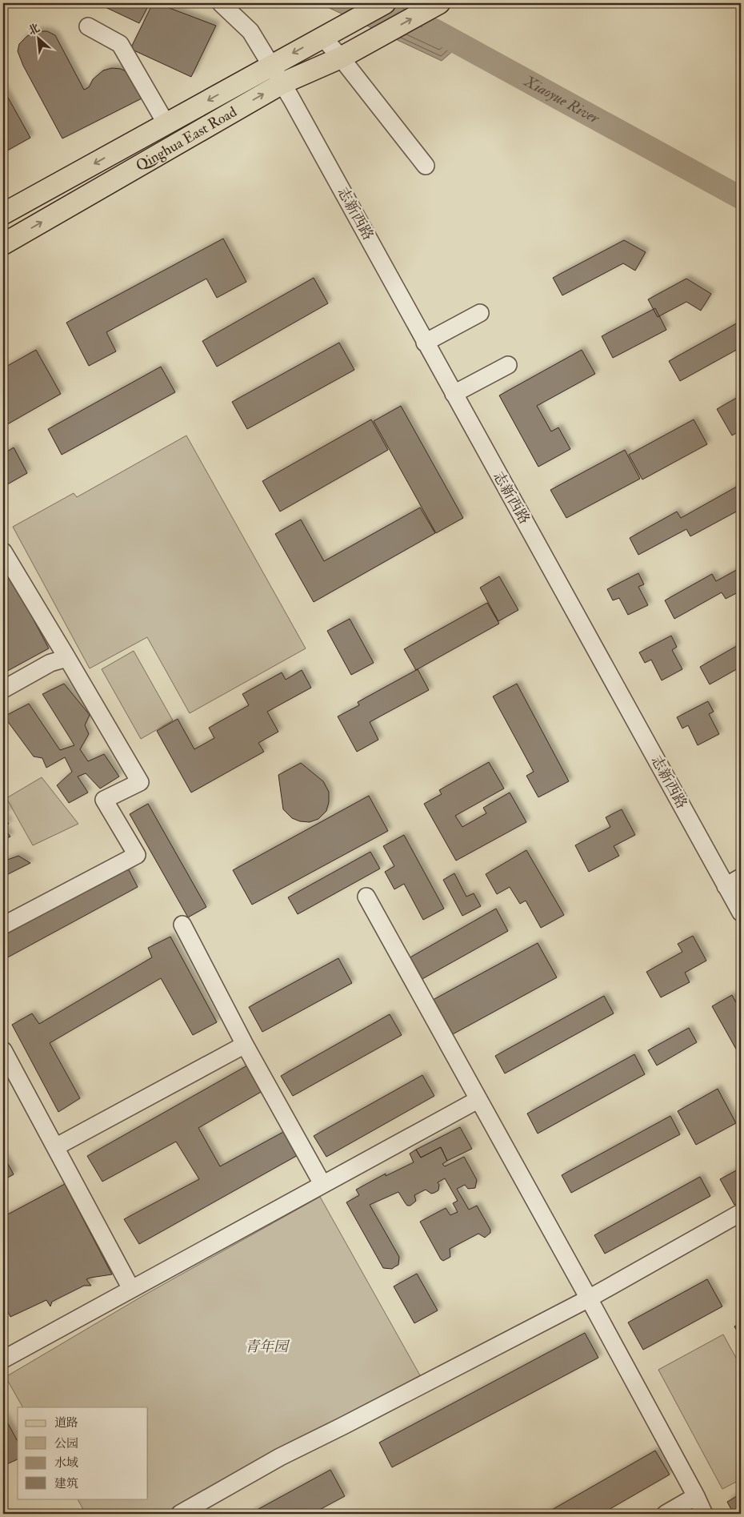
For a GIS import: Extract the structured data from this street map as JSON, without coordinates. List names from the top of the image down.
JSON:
{
  "streets": {
    "main road": ["Qinghua East Road"],
    "street": ["志新西路"]
  },
  "crossings": [
    ["Qinghua East Road", "志新西路"]
  ],
  "water": ["Xiaoyue River"],
  "parks": ["青年园"],
  "legend": [
    "道路",
    "公园",
    "水域",
    "建筑"
  ],
  "north": "top left"
}
